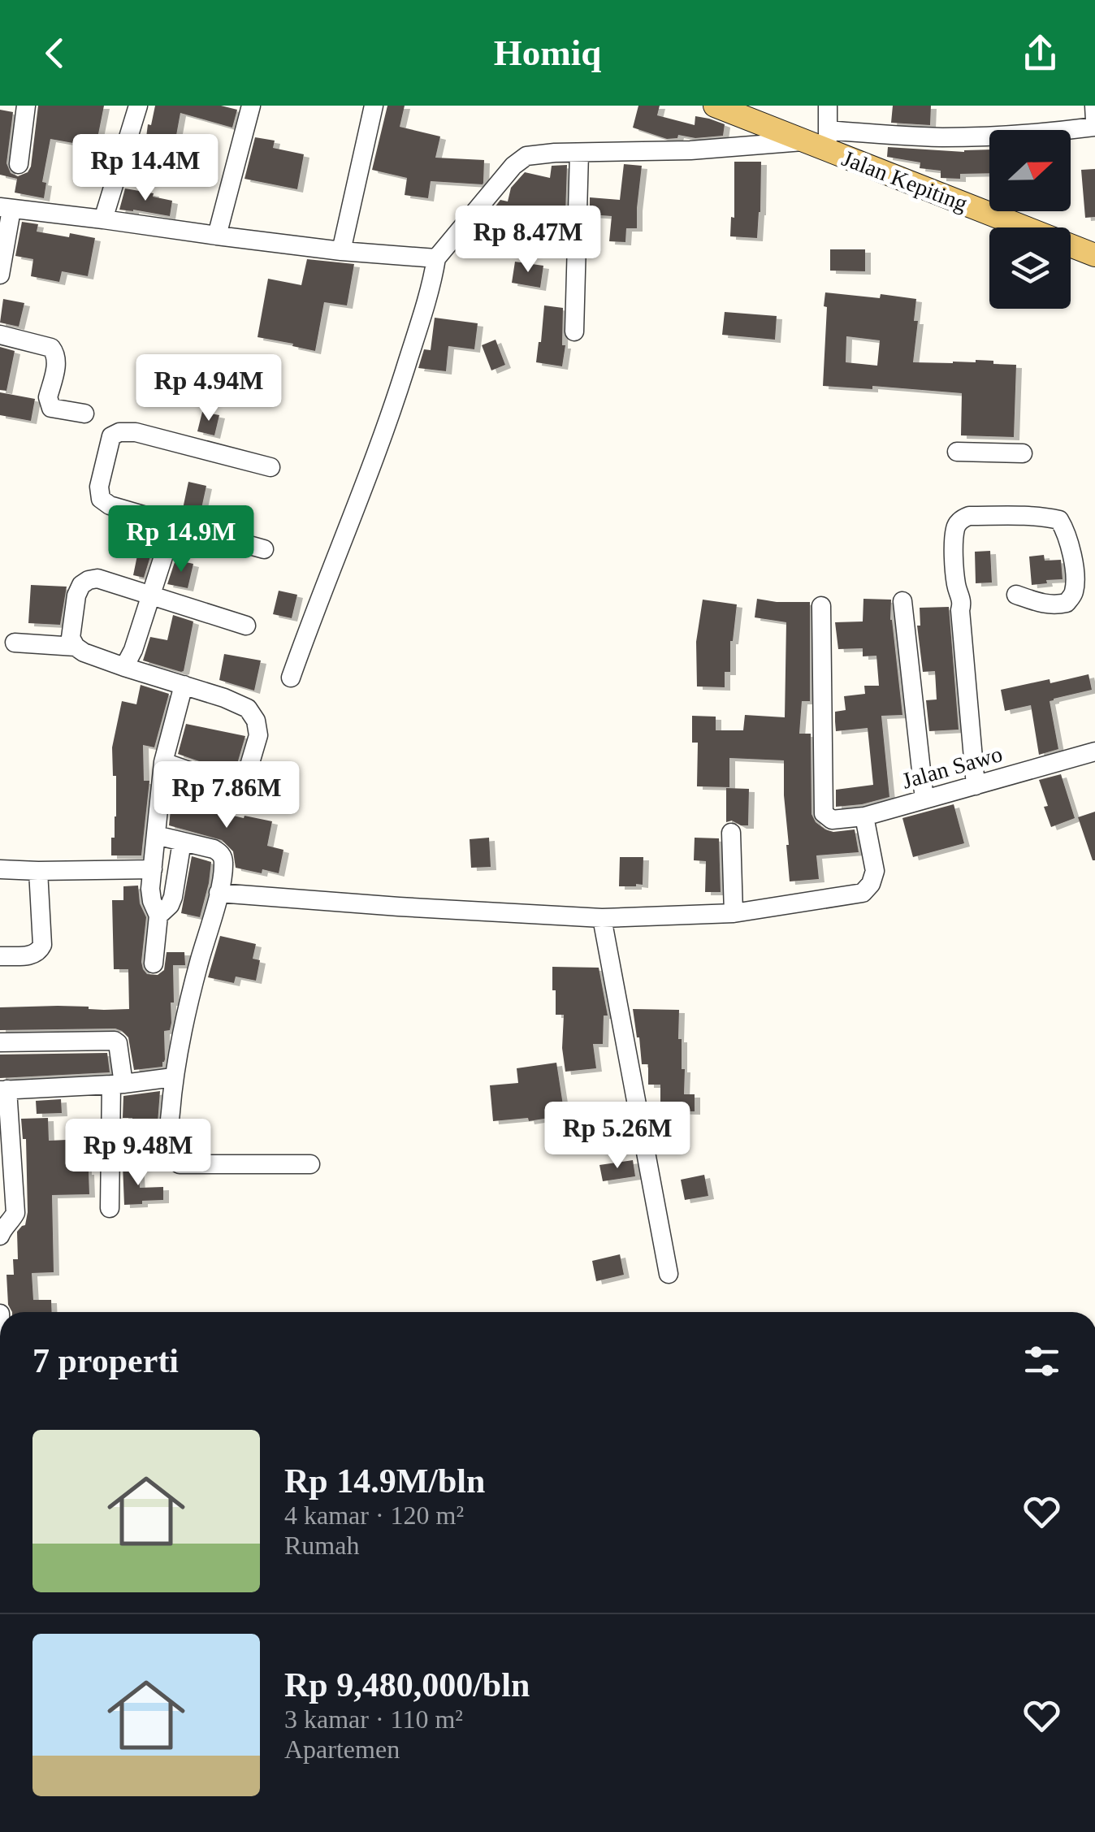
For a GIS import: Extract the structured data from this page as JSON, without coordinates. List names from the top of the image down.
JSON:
{
  "streets": {
    "main road": ["Jalan Kepiting"],
    "street": ["Jalan Sawo"]
  },
  "north": "right",
  "page": {
    "header": "Homiq",
    "price": [
      "Rp 14.4M",
      "Rp 8.47M",
      "Rp 4.94M",
      "Rp 14.9M",
      "Rp 7.86M",
      "Rp 5.26M",
      "Rp 9.48M"
    ],
    "heading": "7 properti",
    "list": [
      {
        "name": "Rp 14.9M/bln",
        "note": "4 kamar · 120 m² · Rumah"
      },
      {
        "name": "Rp 9,480,000/bln",
        "note": "3 kamar · 110 m² · Apartemen"
      }
    ]
  }
}
